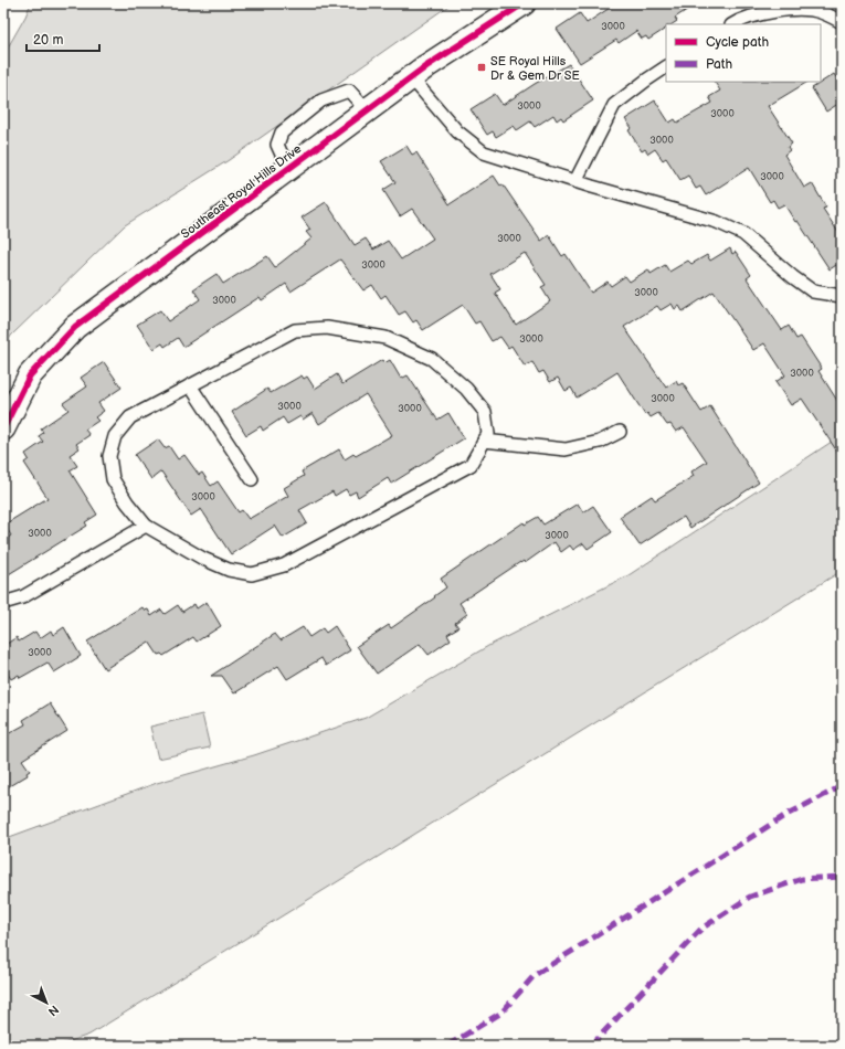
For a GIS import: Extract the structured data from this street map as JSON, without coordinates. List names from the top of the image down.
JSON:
{
  "streets": {
    "street": ["Southeast Royal Hills Drive"]
  },
  "places": {
    "transit": ["SE Royal Hills Dr & Gem Dr SE"]
  },
  "house_numbers": [
    "3000",
    "3000",
    "3000",
    "3000",
    "3000",
    "3000",
    "3000",
    "3000",
    "3000",
    "3000",
    "3000",
    "3000",
    "3000",
    "3000",
    "3000",
    "3000",
    "3000",
    "3000"
  ],
  "legend": ["Cycle path", "Path"],
  "scale_bar": "20 m",
  "north": "bottom right"
}
